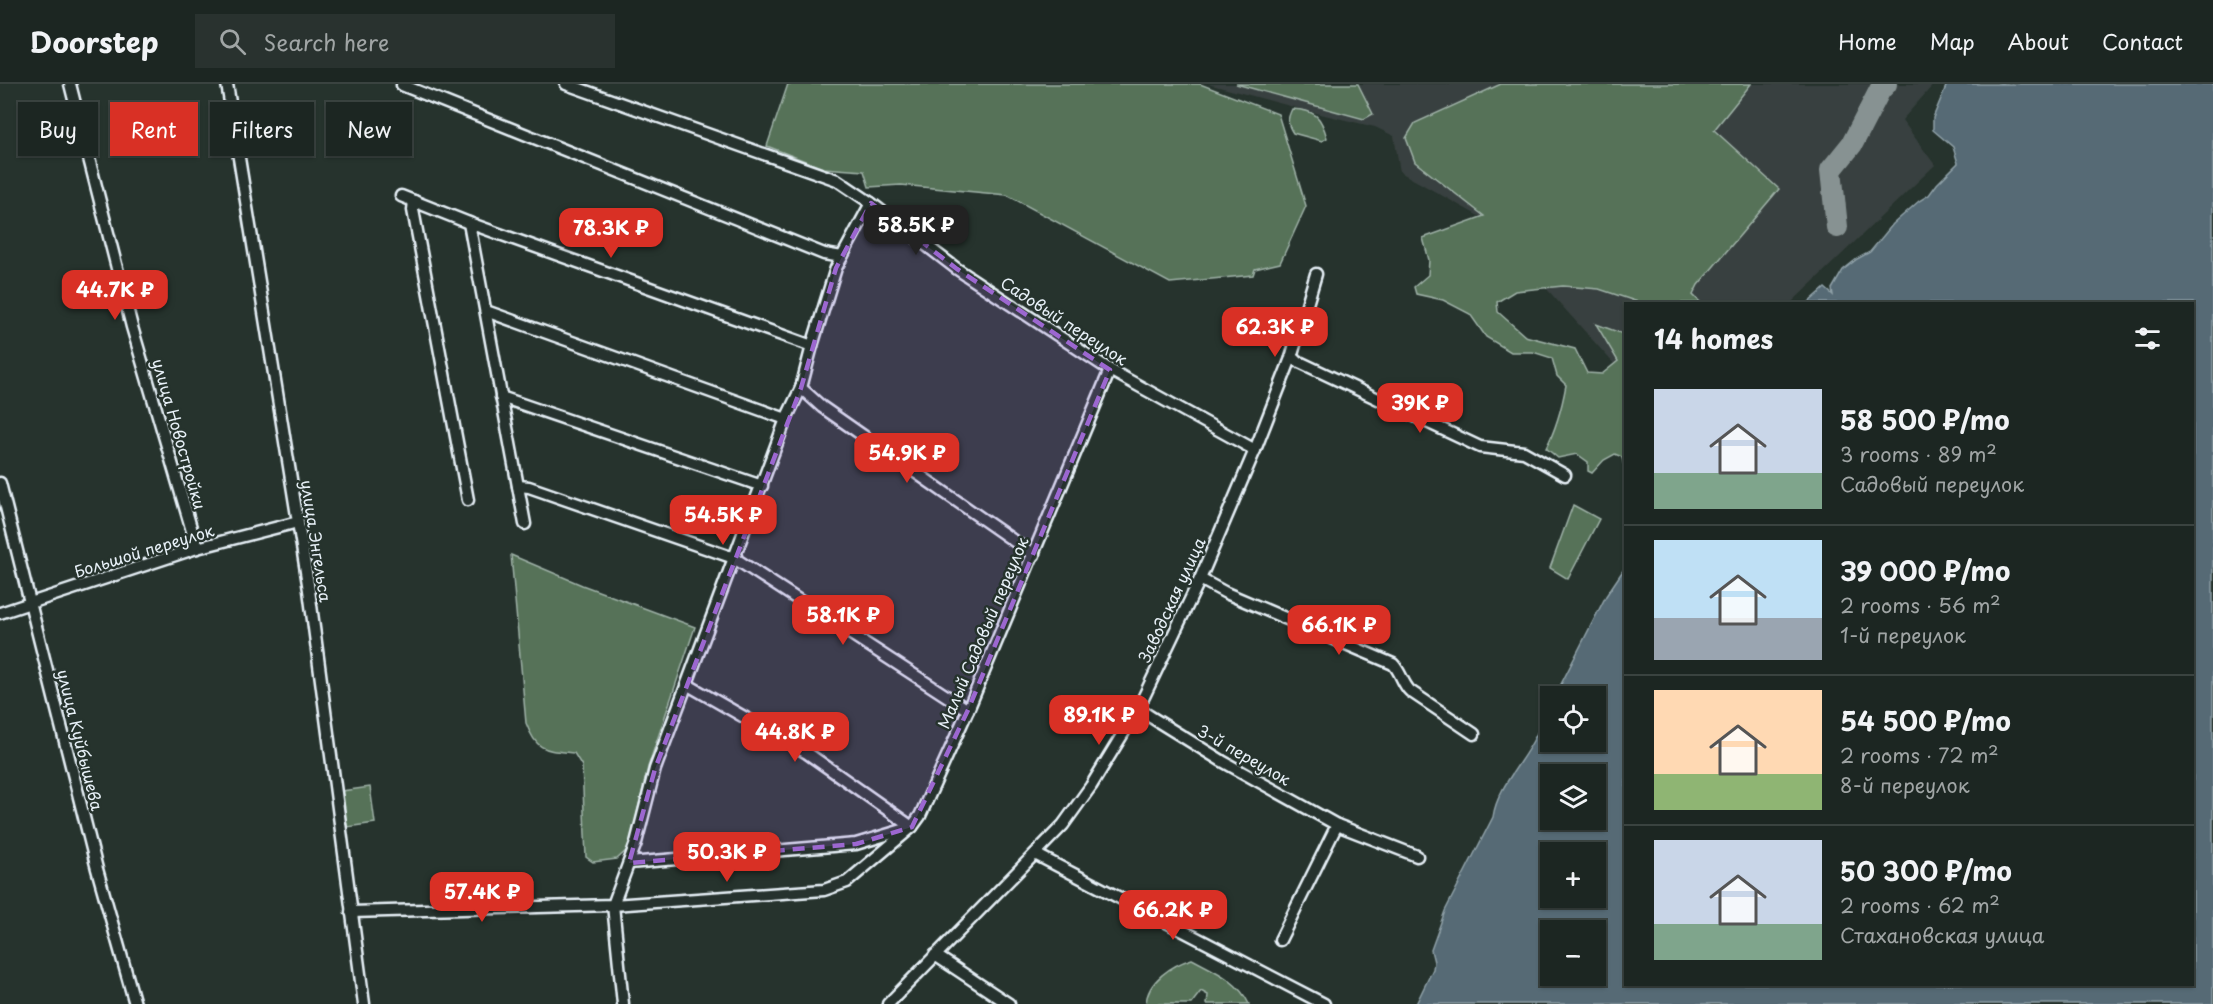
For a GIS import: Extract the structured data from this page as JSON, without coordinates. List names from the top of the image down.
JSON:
{
  "streets": {
    "street": [
      "Садовый переулок",
      "улица Новостройки",
      "улица Энгельса",
      "Большой переулок",
      "Заводская улица",
      "Малый Садовый переулок",
      "улица Куйбышева",
      "3-й переулок"
    ]
  },
  "crossings": [
    ["Садовый переулок", "Заводская улица"],
    ["Садовый переулок", "Малый Садовый переулок"],
    ["улица Новостройки", "Большой переулок"],
    ["улица Энгельса", "Большой переулок"],
    ["Большой переулок", "улица Куйбышева"],
    ["Заводская улица", "3-й переулок"]
  ],
  "page": {
    "header": "Doorstep",
    "search": "Search here",
    "nav": [
      "Home",
      "Map",
      "About",
      "Contact"
    ],
    "chip": [
      "Buy",
      "Rent",
      "Filters",
      "New"
    ],
    "price": [
      "58.5K ₽",
      "78.3K ₽",
      "44.7K ₽",
      "62.3K ₽",
      "39K ₽",
      "54.9K ₽",
      "54.5K ₽",
      "58.1K ₽",
      "66.1K ₽",
      "89.1K ₽",
      "44.8K ₽",
      "50.3K ₽",
      "57.4K ₽",
      "66.2K ₽"
    ],
    "heading": "14 homes",
    "list": [
      {
        "name": "58 500 ₽/mo",
        "note": "3 rooms · 89 m² · Садовый переулок"
      },
      {
        "name": "39 000 ₽/mo",
        "note": "2 rooms · 56 m² · 1-й переулок"
      },
      {
        "name": "54 500 ₽/mo",
        "note": "2 rooms · 72 m² · 8-й переулок"
      },
      {
        "name": "50 300 ₽/mo",
        "note": "2 rooms · 62 m² · Стахановская улица"
      }
    ],
    "map_buttons": ["+", "−"]
  }
}
